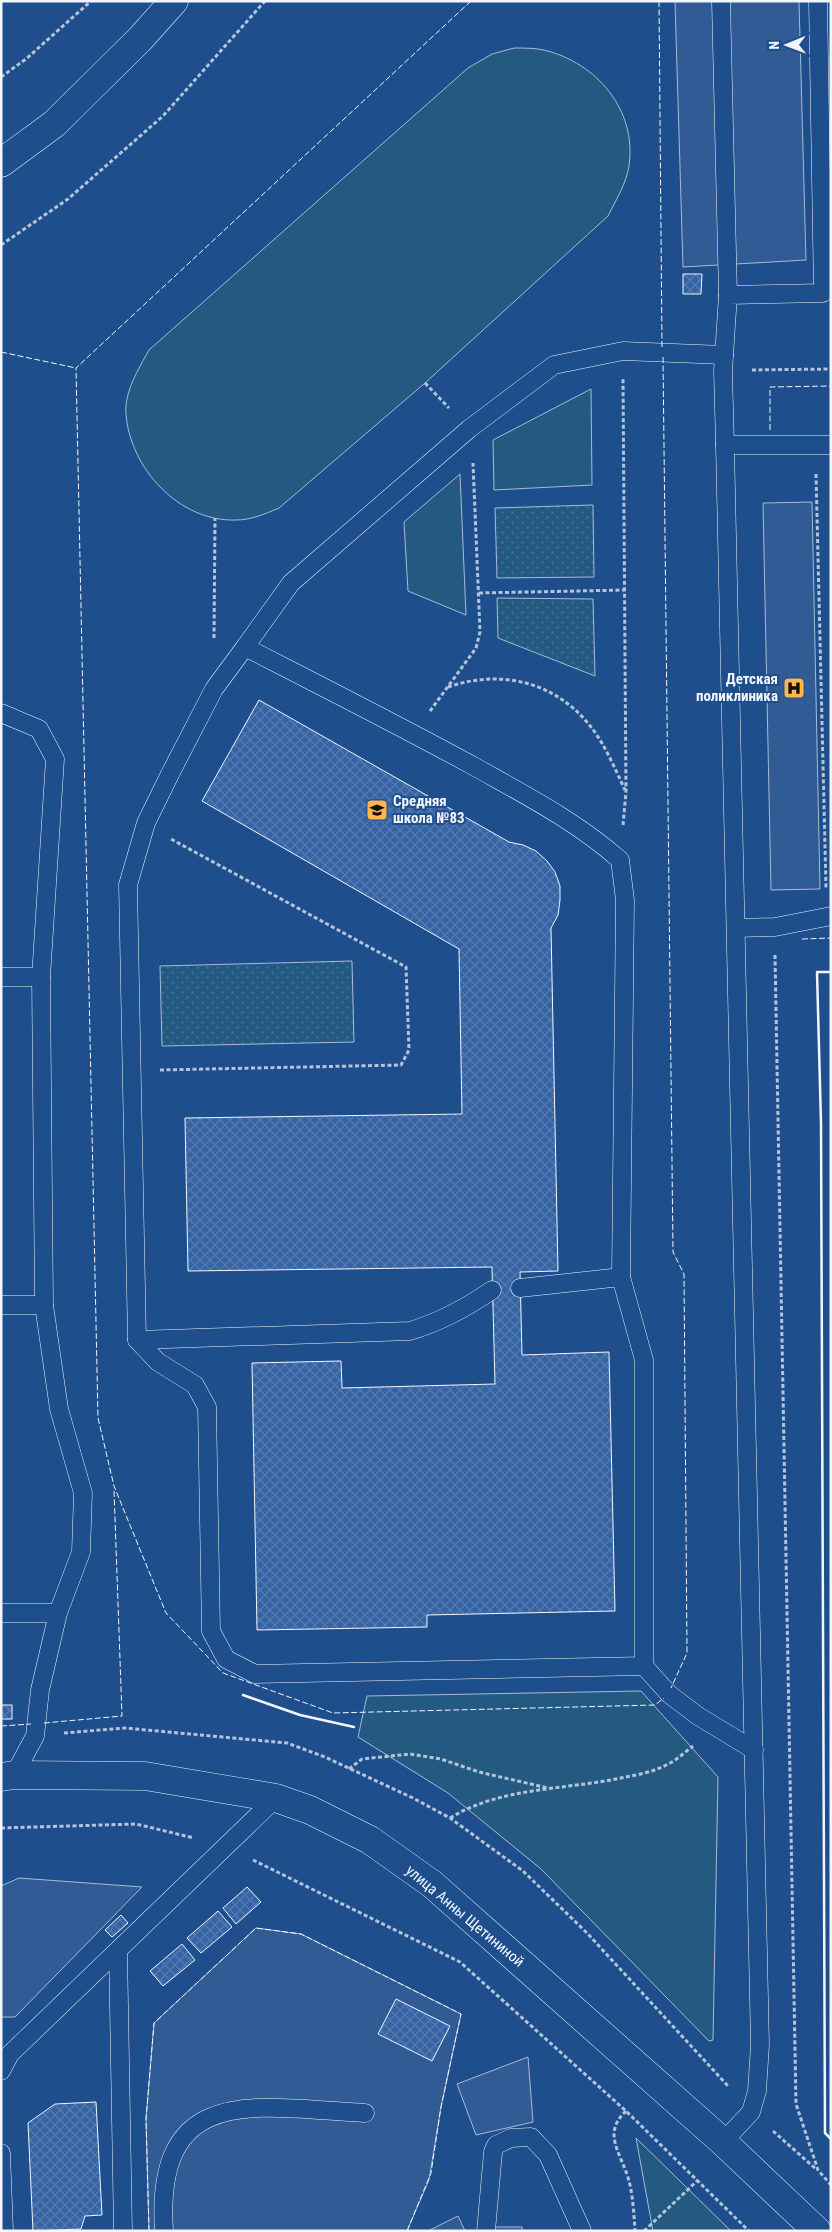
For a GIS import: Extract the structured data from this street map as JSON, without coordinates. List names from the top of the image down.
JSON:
{
  "streets": {
    "main road": ["улица Анны Щетининой"]
  },
  "places": {
    "hospital": ["Детская поликлиника"],
    "school or university": ["Средняя школа №83"]
  },
  "north": "left"
}
